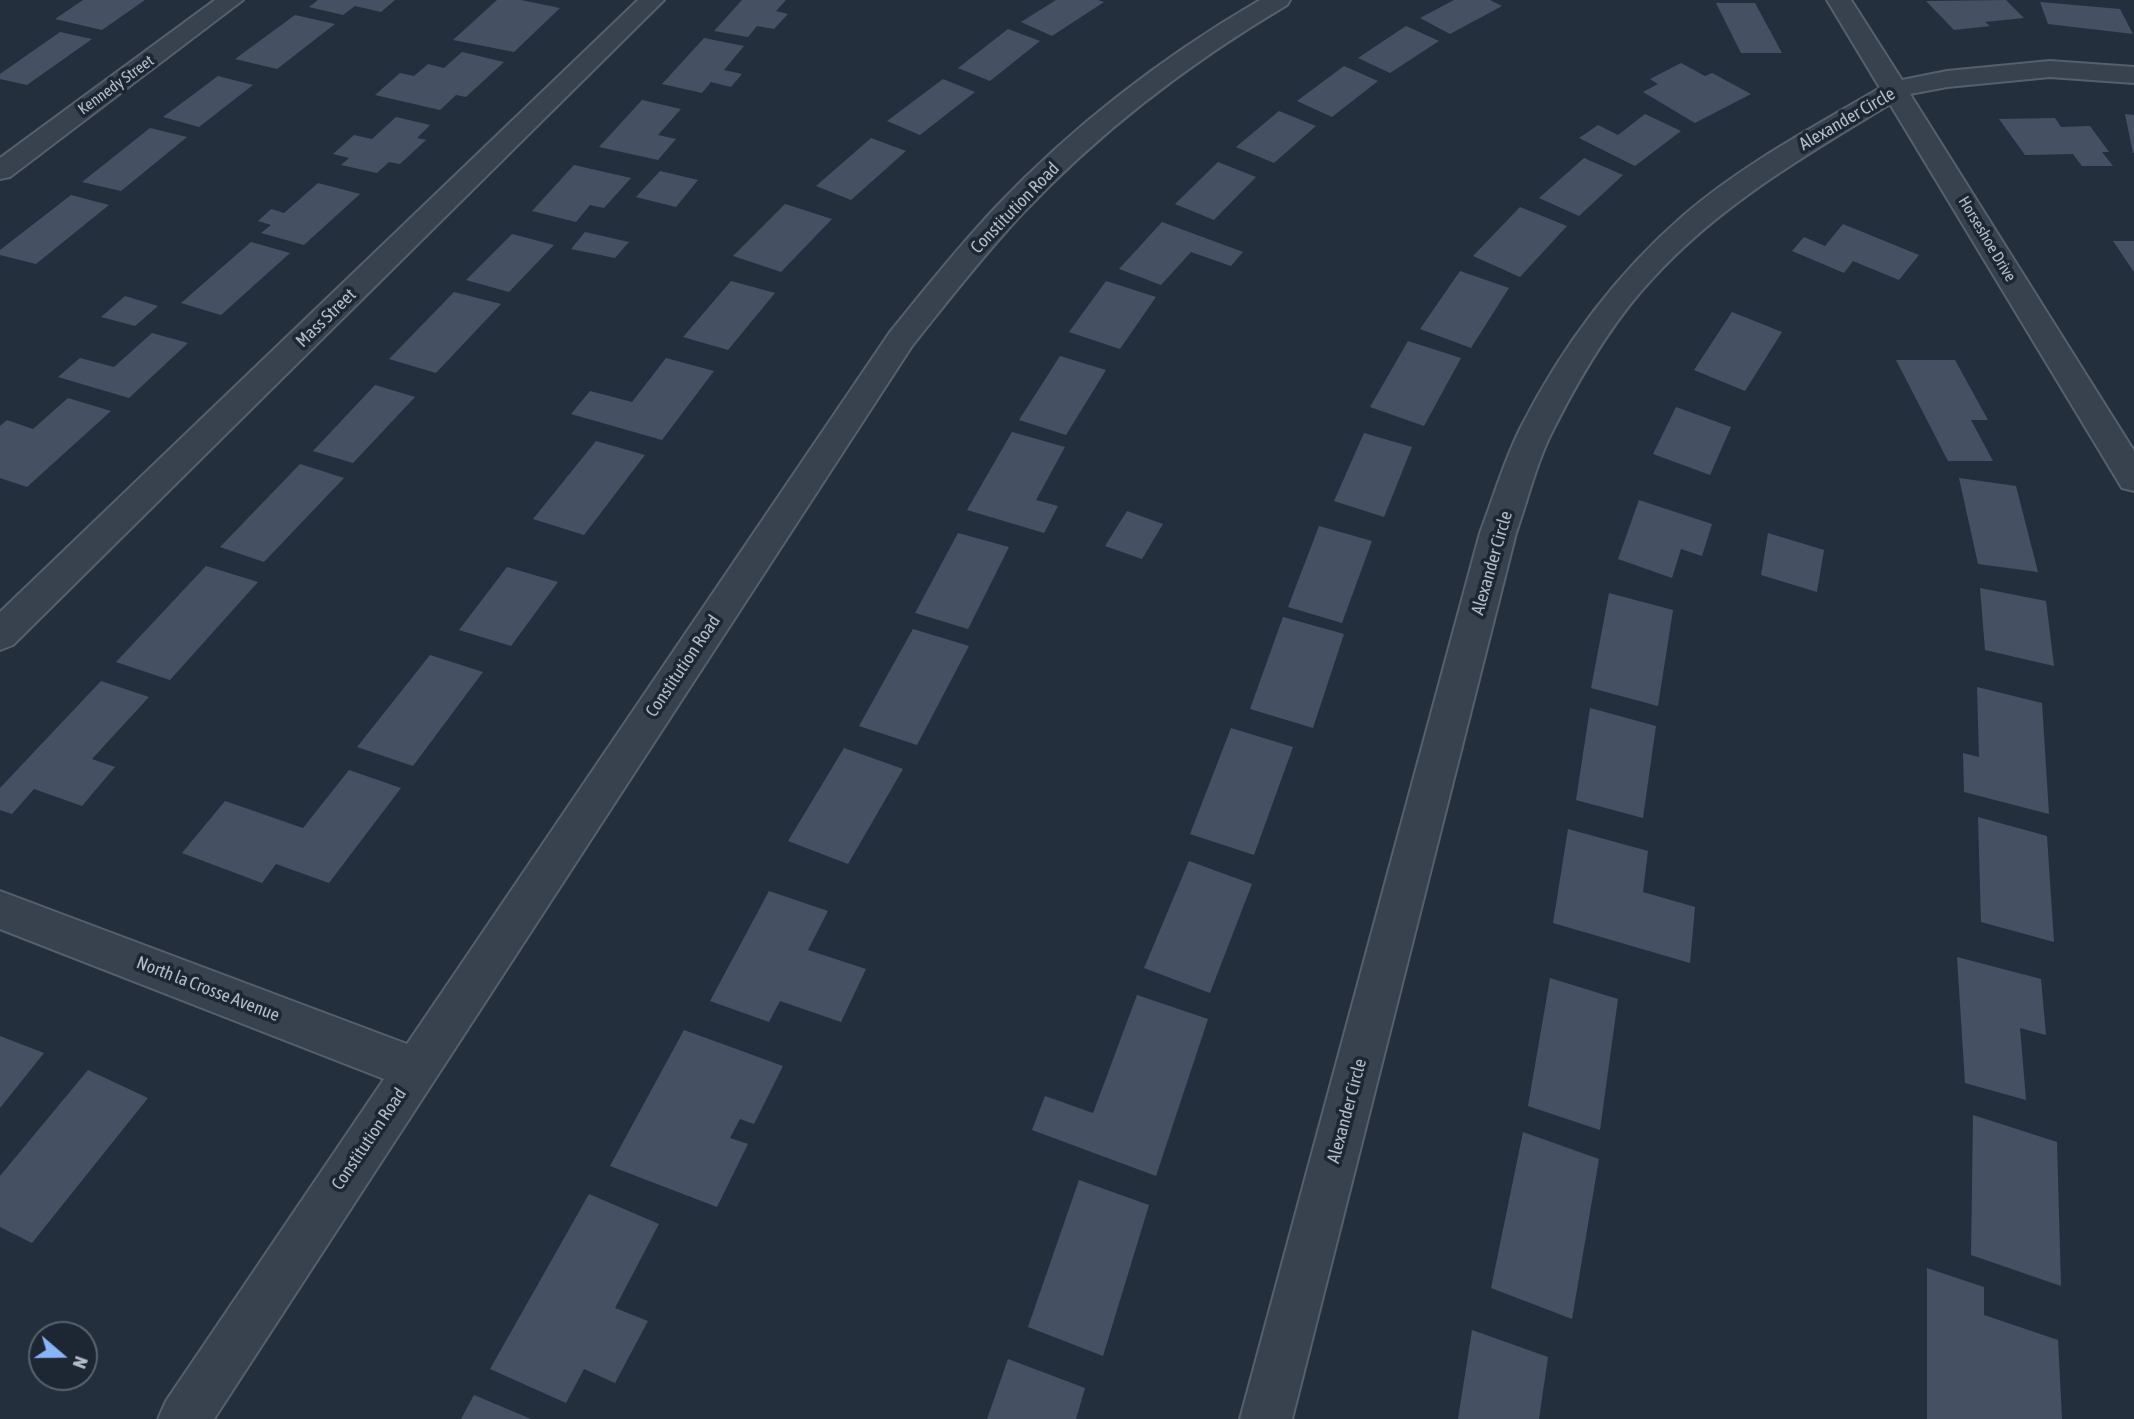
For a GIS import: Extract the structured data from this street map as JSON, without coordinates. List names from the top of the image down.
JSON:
{
  "streets": {
    "street": [
      "Kennedy Street",
      "Alexander Circle",
      "Constitution Road",
      "Horseshoe Drive",
      "Mass Street",
      "North la Crosse Avenue"
    ]
  },
  "crossings": [
    ["Alexander Circle", "Horseshoe Drive"],
    ["Constitution Road", "North la Crosse Avenue"]
  ],
  "north": "right"
}
